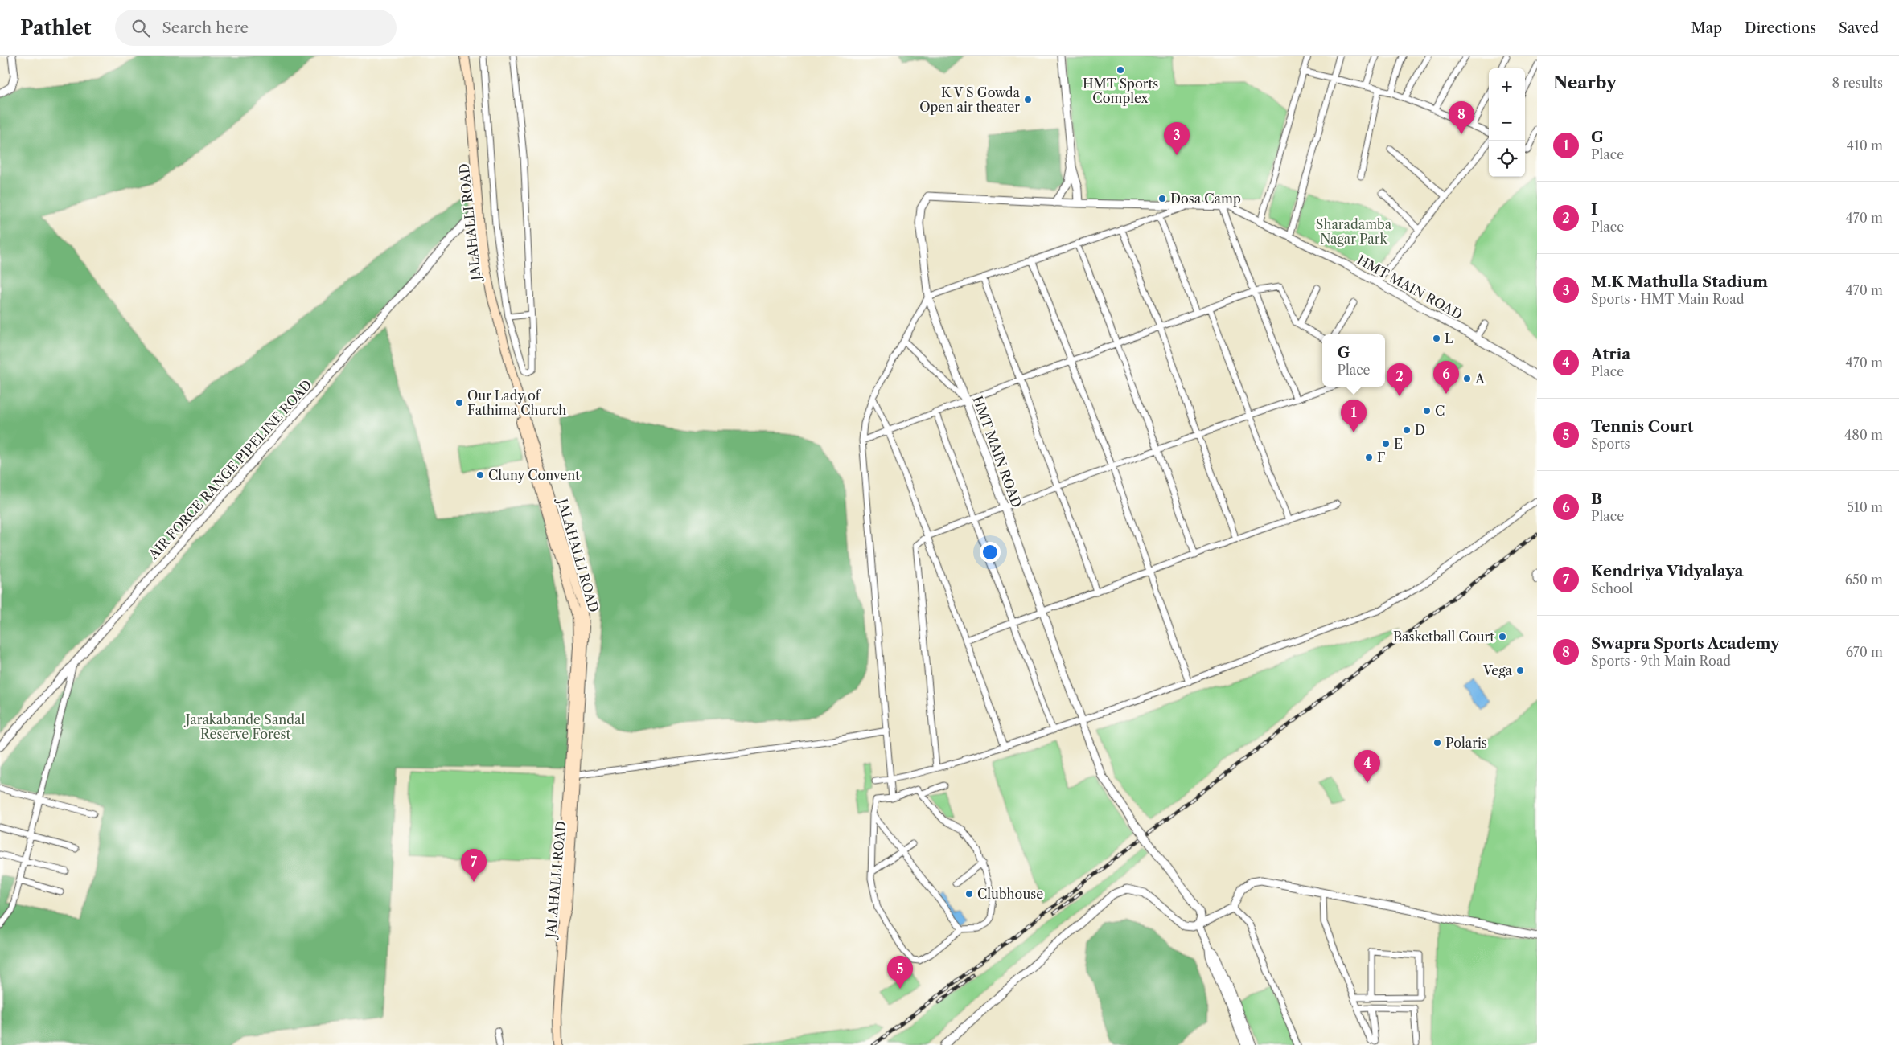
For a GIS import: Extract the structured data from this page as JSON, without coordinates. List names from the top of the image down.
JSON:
{
  "streets": {
    "main road": ["JALAHALLI ROAD"],
    "street": ["HMT MAIN ROAD", "AIR FORCE RANGE PIPELINE ROAD"]
  },
  "crossings": [
    ["JALAHALLI ROAD", "AIR FORCE RANGE PIPELINE ROAD"]
  ],
  "parks": ["Sharadamba Nagar Park", "Jarakabande Sandal Reserve Forest"],
  "places": [
    "HMT Sports Complex",
    "K V S Gowda Open air theater",
    "Dosa Camp",
    "L",
    "A",
    "Our Lady of Fathima Church",
    "C",
    "D",
    "E",
    "F",
    "Cluny Convent",
    "Basketball Court",
    "Vega",
    "Polaris",
    "Clubhouse"
  ],
  "page": {
    "header": "Pathlet",
    "search": "Search here",
    "nav": ["Map", "Directions", "Saved"],
    "heading": ["Nearby", "8 results"],
    "map_buttons": ["+", "−"],
    "pins": [
      "8",
      "3",
      "6",
      "2",
      "1",
      "4",
      "7",
      "5"
    ],
    "list": [
      {
        "mark": "1",
        "name": "G",
        "note": "Place",
        "value": "410 m"
      },
      {
        "mark": "2",
        "name": "I",
        "note": "Place",
        "value": "470 m"
      },
      {
        "mark": "3",
        "name": "M.K Mathulla Stadium",
        "note": "Sports · HMT Main Road",
        "value": "470 m"
      },
      {
        "mark": "4",
        "name": "Atria",
        "note": "Place",
        "value": "470 m"
      },
      {
        "mark": "5",
        "name": "Tennis Court",
        "note": "Sports",
        "value": "480 m"
      },
      {
        "mark": "6",
        "name": "B",
        "note": "Place",
        "value": "510 m"
      },
      {
        "mark": "7",
        "name": "Kendriya Vidyalaya",
        "note": "School",
        "value": "650 m"
      },
      {
        "mark": "8",
        "name": "Swapra Sports Academy",
        "note": "Sports · 9th Main Road",
        "value": "670 m"
      }
    ],
    "popup": ["G", "Place"]
  }
}
